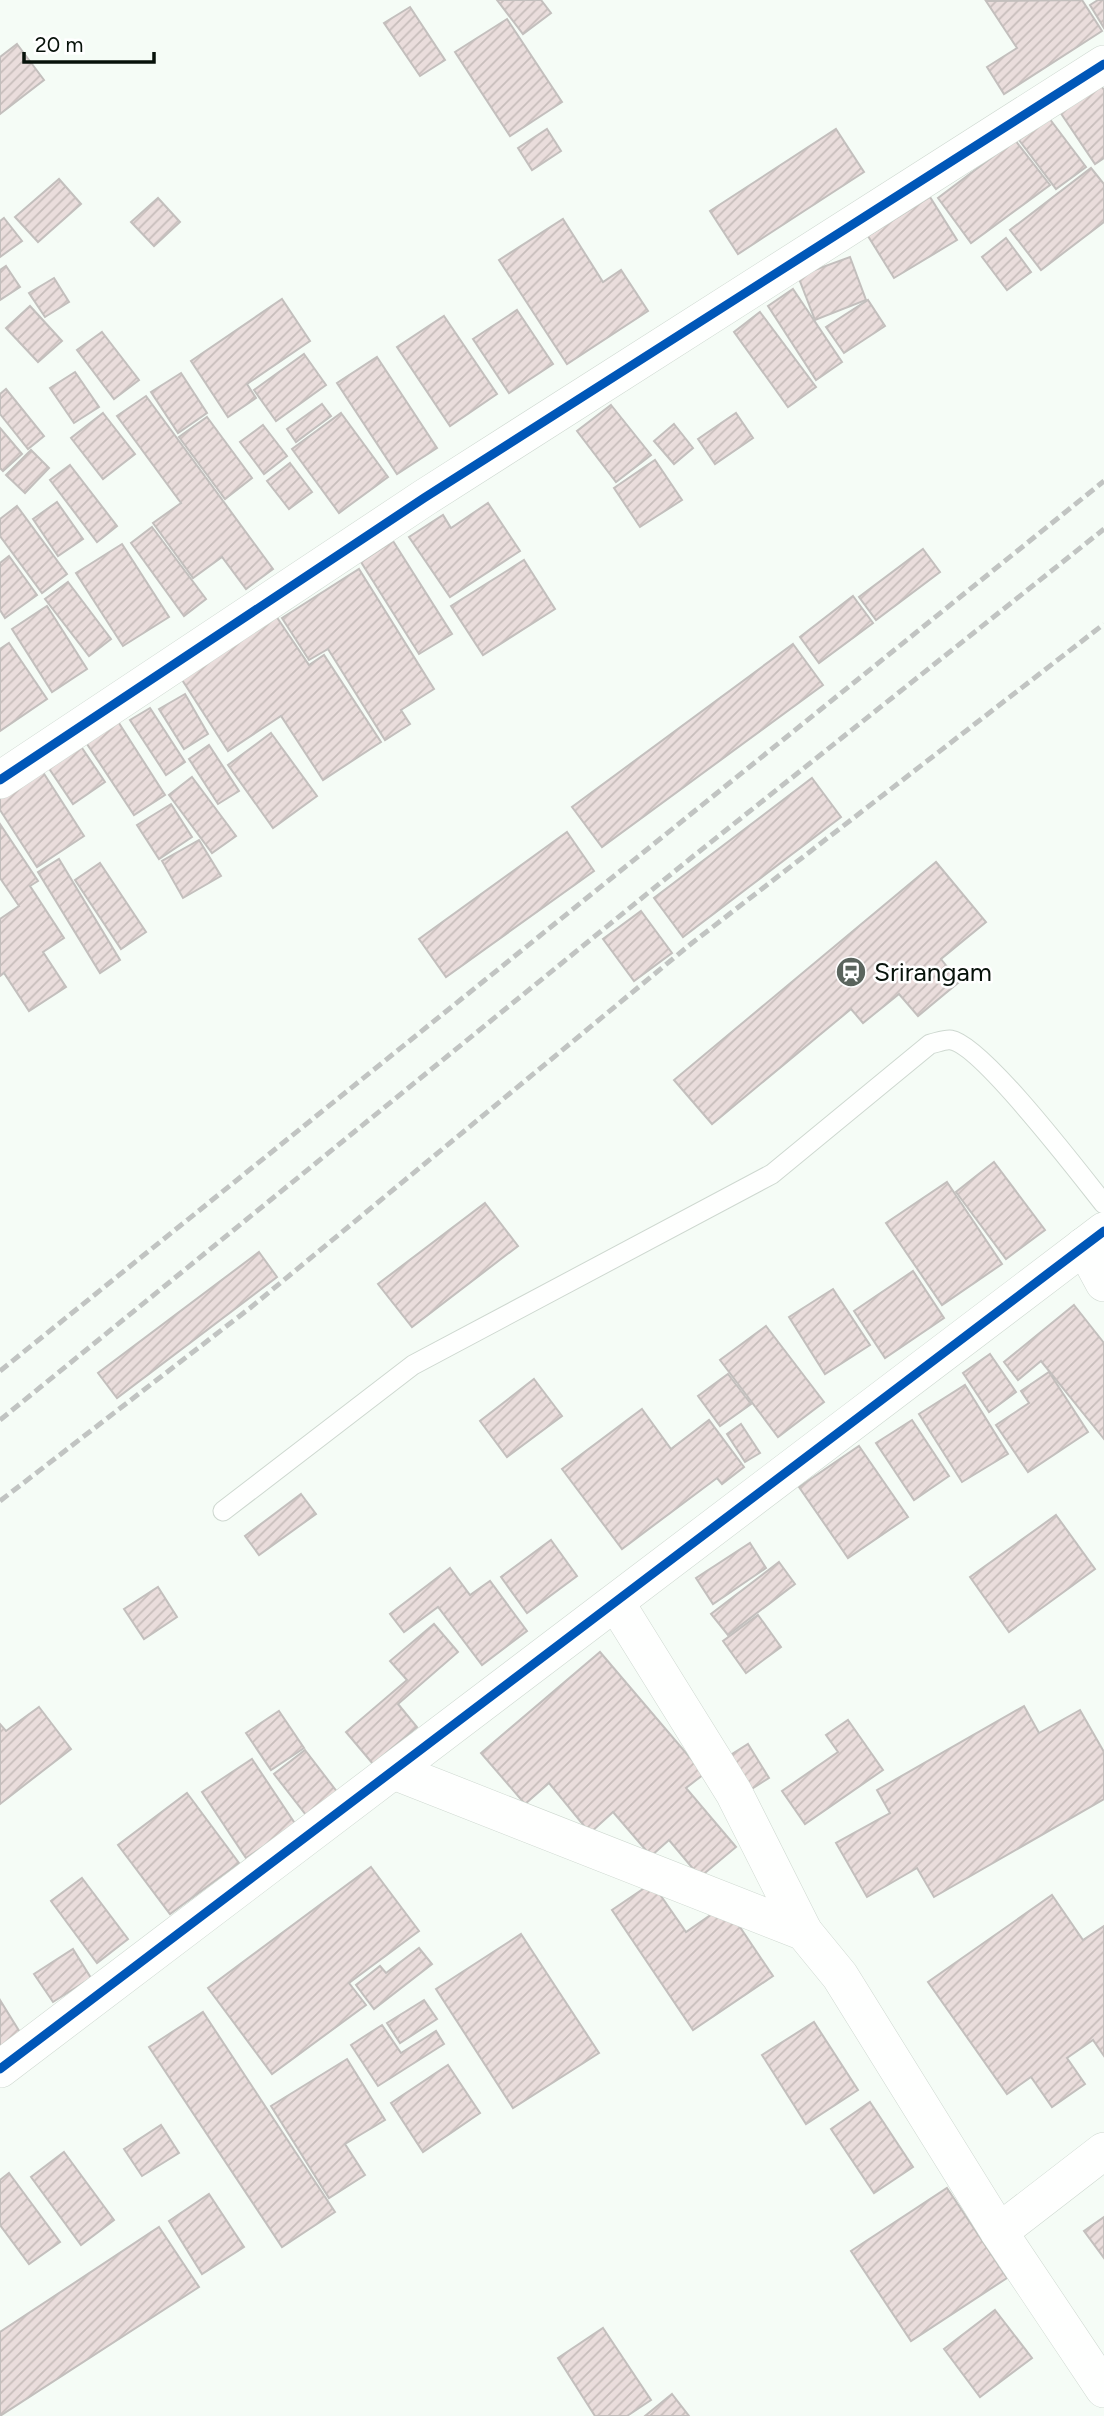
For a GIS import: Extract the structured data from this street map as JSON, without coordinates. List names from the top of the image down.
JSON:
{
  "places": {
    "station": ["Srirangam"]
  },
  "scale_bar": "20 m"
}
